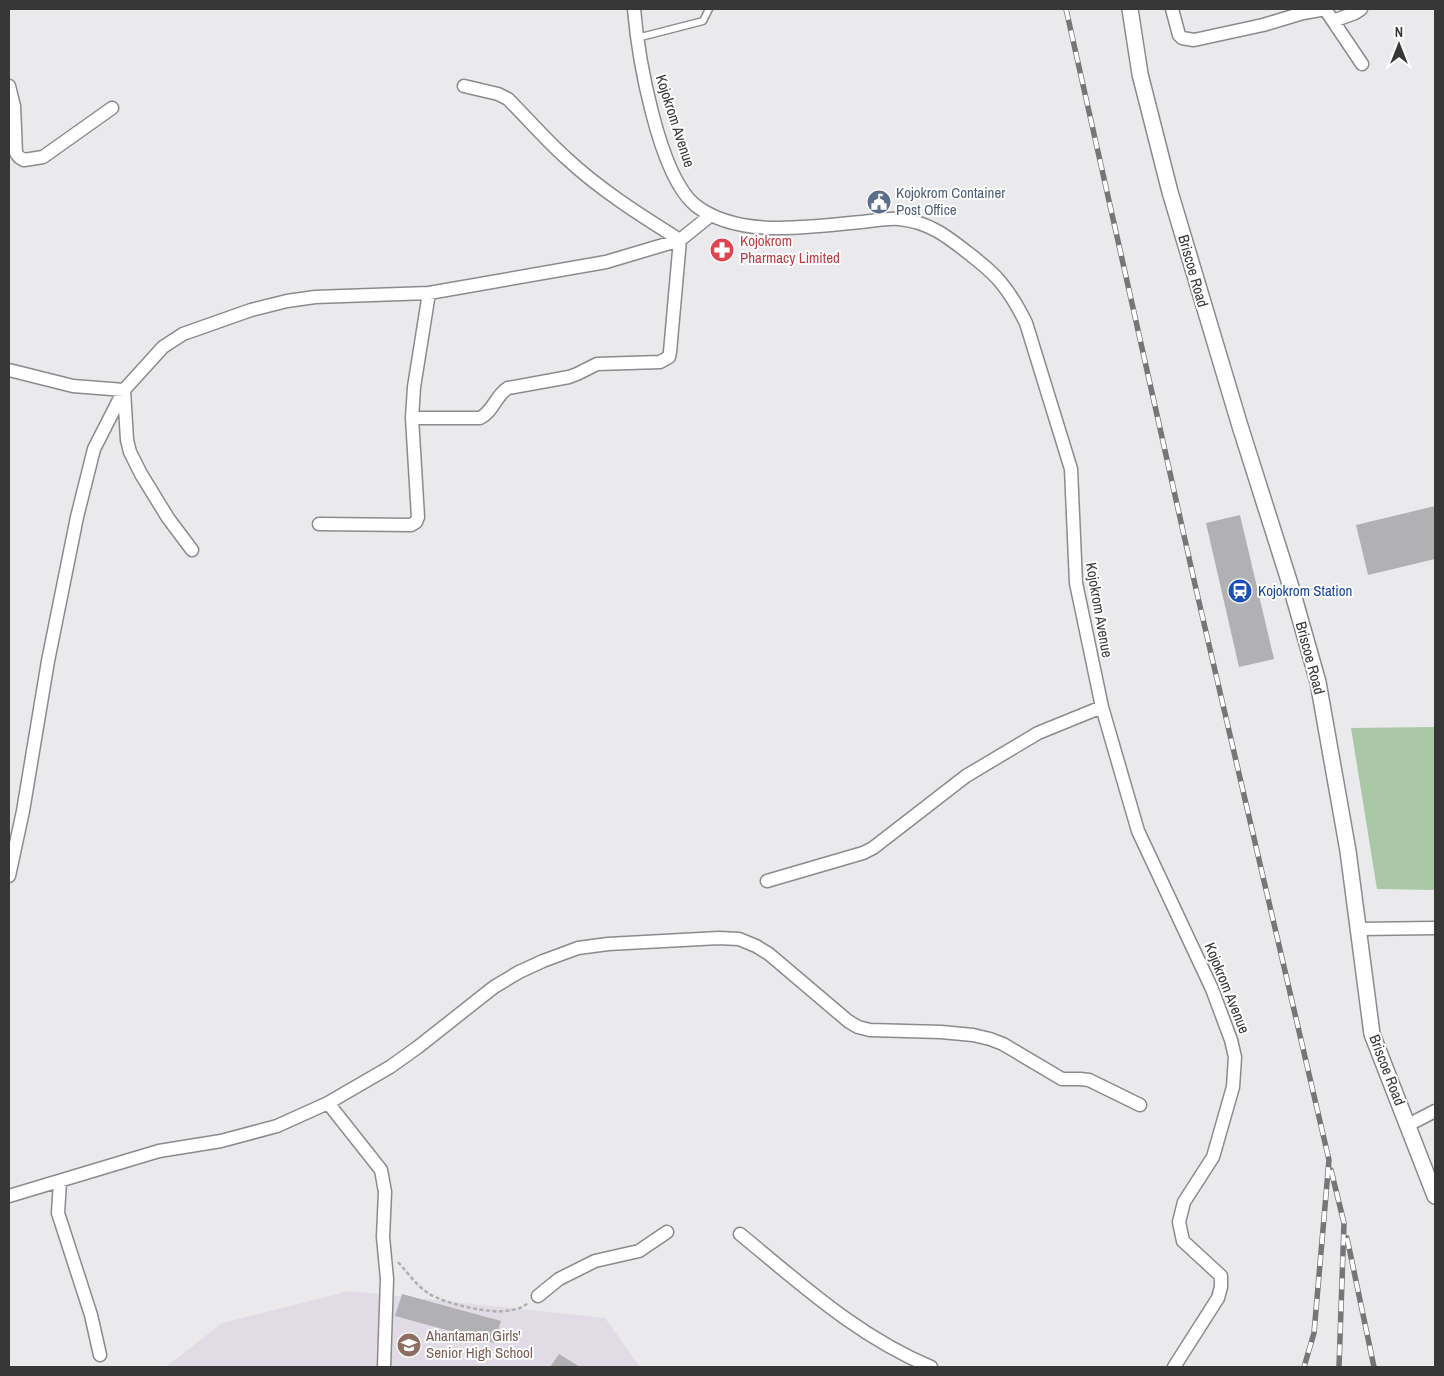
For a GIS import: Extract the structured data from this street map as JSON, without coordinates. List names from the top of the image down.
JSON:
{
  "streets": {
    "street": ["Kojokrom Avenue", "Briscoe Road"]
  },
  "places": {
    "public building": ["Kojokrom Container Post Office"],
    "pharmacy": ["Kojokrom Pharmacy Limited"],
    "station": ["Kojokrom Station"],
    "school or university": ["Ahantaman Girls' Senior High School"]
  },
  "north": "top"
}
